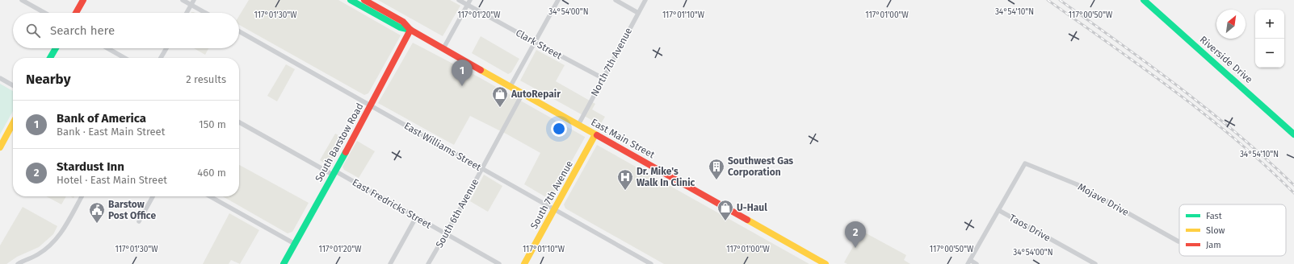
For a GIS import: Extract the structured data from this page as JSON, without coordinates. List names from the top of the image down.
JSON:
{
  "streets": {
    "main road": [
      "Riverside Drive",
      "East Main Street",
      "South Barstow Road",
      "South 7th Avenue"
    ],
    "street": [
      "Clark Street",
      "North 7th Avenue",
      "East Williams Street",
      "Mojave Drive",
      "East Fredricks Street",
      "South 6th Avenue",
      "Taos Drive"
    ]
  },
  "crossings": [
    ["Clark Street", "North 7th Avenue"],
    ["North 7th Avenue", "East Main Street"],
    ["East Main Street", "South Barstow Road"],
    ["East Main Street", "South 7th Avenue"],
    ["East Main Street", "South 6th Avenue"],
    ["South Barstow Road", "East Williams Street"],
    ["South Barstow Road", "East Fredricks Street"],
    ["East Williams Street", "South 7th Avenue"],
    ["East Williams Street", "South 6th Avenue"],
    ["Mojave Drive", "Taos Drive"],
    ["East Fredricks Street", "South 6th Avenue"]
  ],
  "places": {
    "shop": ["AutoRepair", "U-Haul"],
    "building": ["Southwest Gas Corporation"],
    "hospital": ["Dr. Mike's Walk In Clinic"],
    "public building": ["Barstow Post Office"]
  },
  "legend": ["Fast", "Slow", "Jam"],
  "north": "top right",
  "page": {
    "map_buttons": ["+", "−"],
    "search": "Search here",
    "heading": ["Nearby", "2 results"],
    "pins": ["1", "2"],
    "list": [
      {
        "mark": "1",
        "name": "Bank of America",
        "note": "Bank · East Main Street",
        "value": "150 m"
      },
      {
        "mark": "2",
        "name": "Stardust Inn",
        "note": "Hotel · East Main Street",
        "value": "460 m"
      }
    ]
  },
  "coordinates": [
    "34°54'00\"N",
    "34°54'10\"N",
    "117°01'30\"W",
    "117°01'20\"W",
    "117°01'10\"W",
    "117°01'00\"W",
    "117°00'50\"W"
  ]
}
